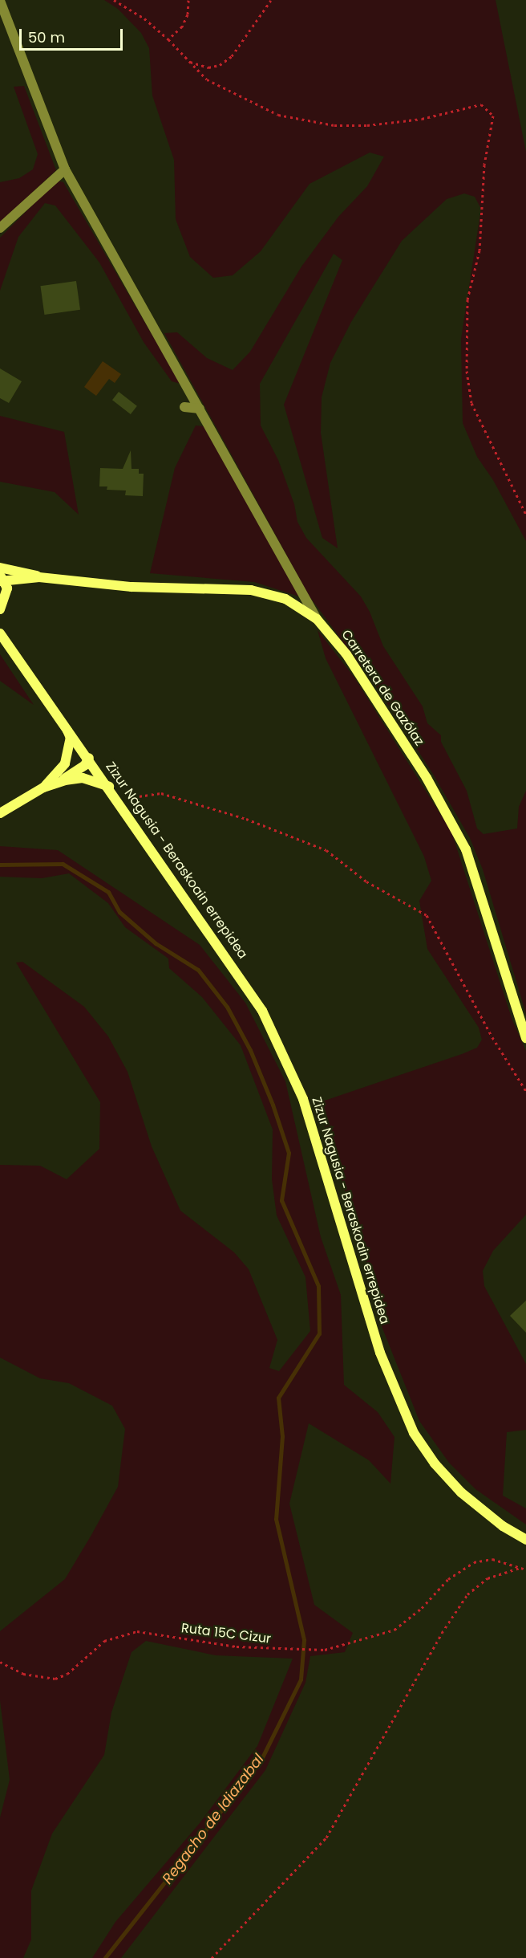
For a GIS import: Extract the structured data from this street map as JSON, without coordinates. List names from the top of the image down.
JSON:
{
  "streets": {
    "street": ["Carretera de Gazólaz", "Zizur Nagusia - Beraskoain errepidea"],
    "path": ["Ruta 15C Cizur"]
  },
  "water": ["Regacho de Idiazabal"],
  "scale_bar": "50 m"
}
